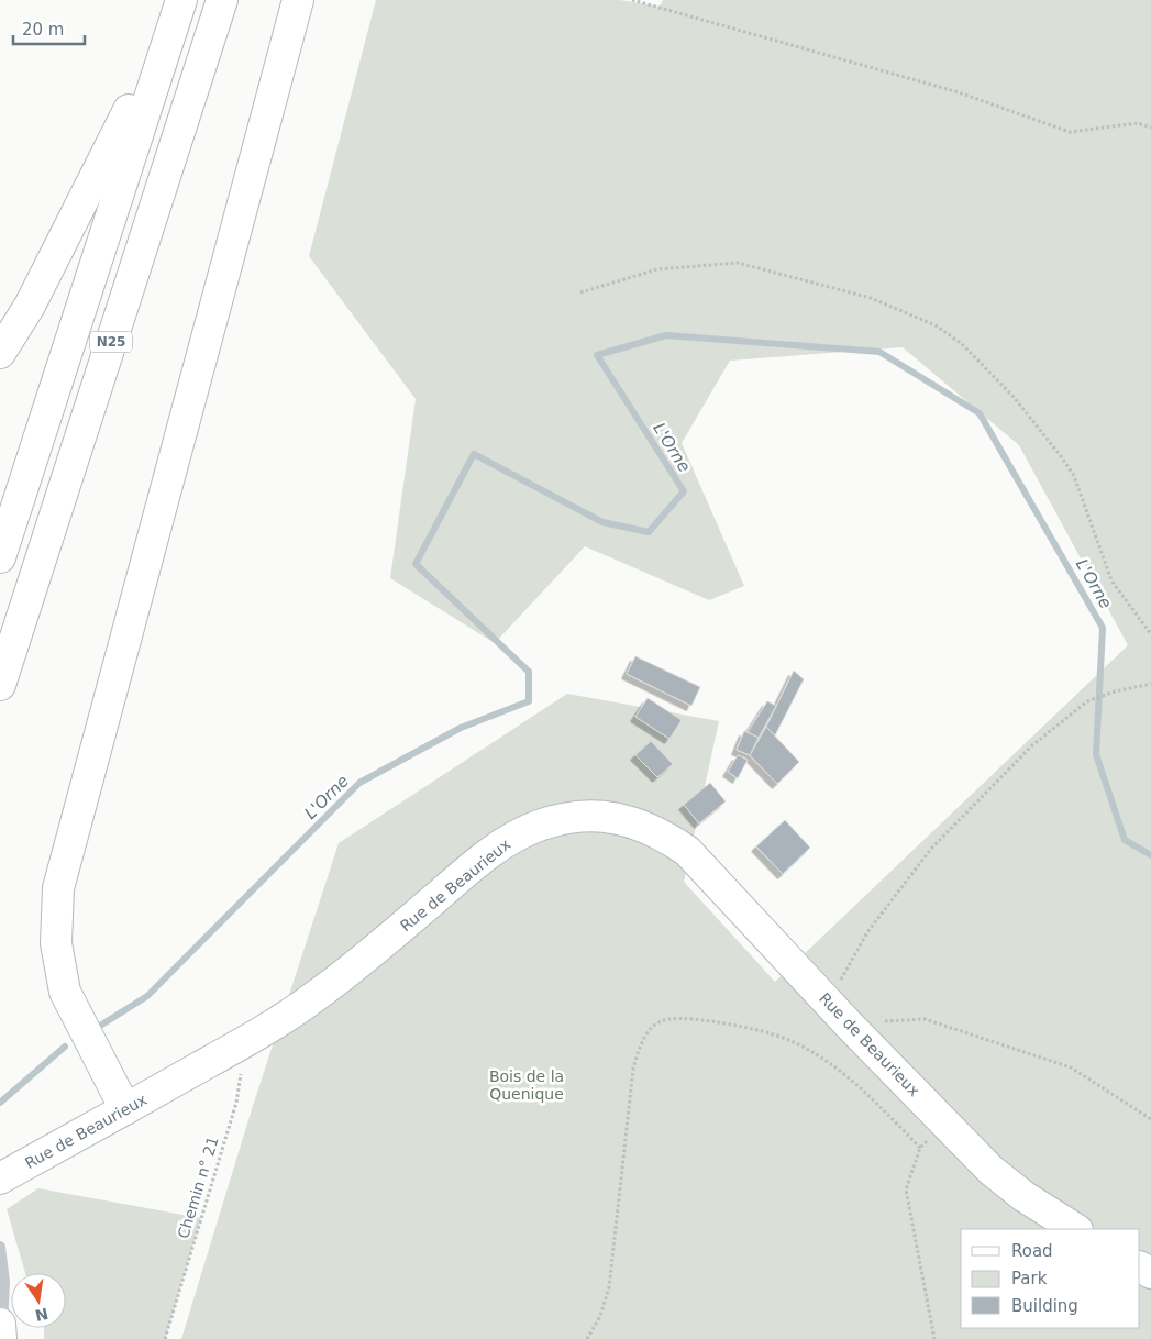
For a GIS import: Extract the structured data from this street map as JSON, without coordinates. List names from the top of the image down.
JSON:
{
  "streets": {
    "main road": ["N25", "Rue de Beaurieux"],
    "path": ["Chemin n° 21"]
  },
  "crossings": [
    ["Rue de Beaurieux", "Chemin n° 21"]
  ],
  "water": ["L'Orne"],
  "parks": ["Bois de la Quenique"],
  "legend": ["Road", "Park", "Building"],
  "scale_bar": "20 m",
  "north": "bottom"
}
